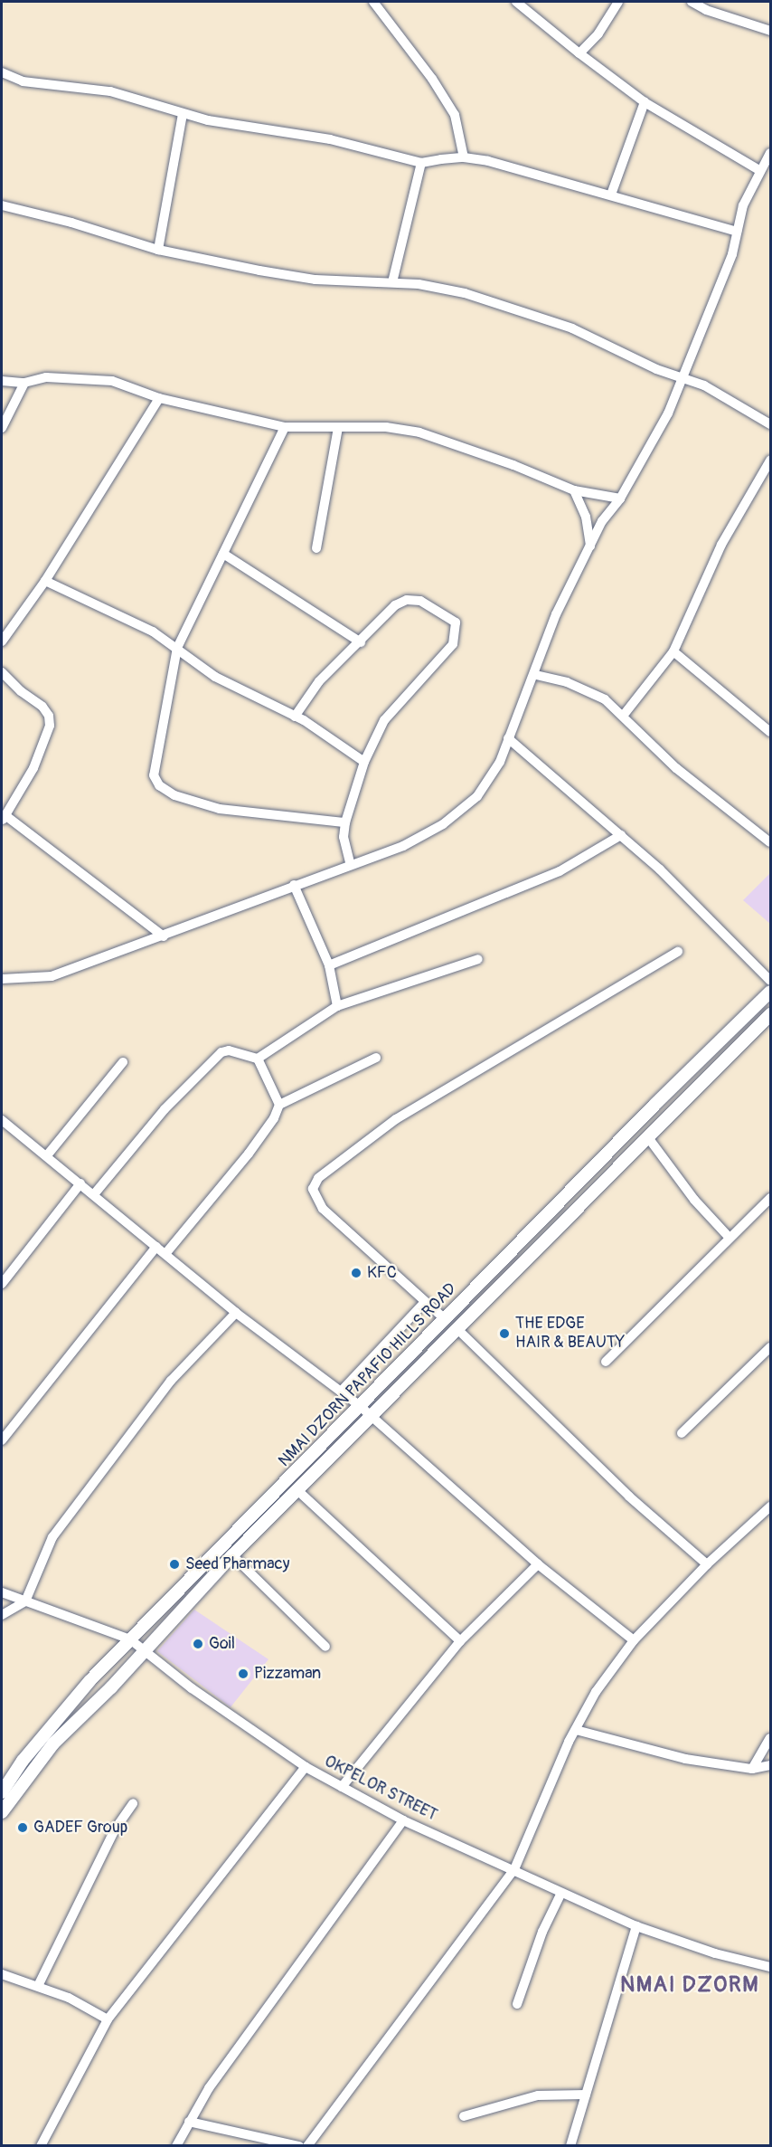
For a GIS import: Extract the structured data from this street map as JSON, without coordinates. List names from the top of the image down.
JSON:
{
  "streets": {
    "street": ["NMAI DZORN PAPAFIO HILLS ROAD", "OKPELOR STREET"]
  },
  "crossings": [
    ["NMAI DZORN PAPAFIO HILLS ROAD", "OKPELOR STREET"]
  ],
  "districts": ["NMAI DZORM"],
  "places": [
    "KFC",
    "THE EDGE HAIR & BEAUTY",
    "Seed Pharmacy",
    "Goil",
    "Pizzaman",
    "GADEF Group"
  ]
}
